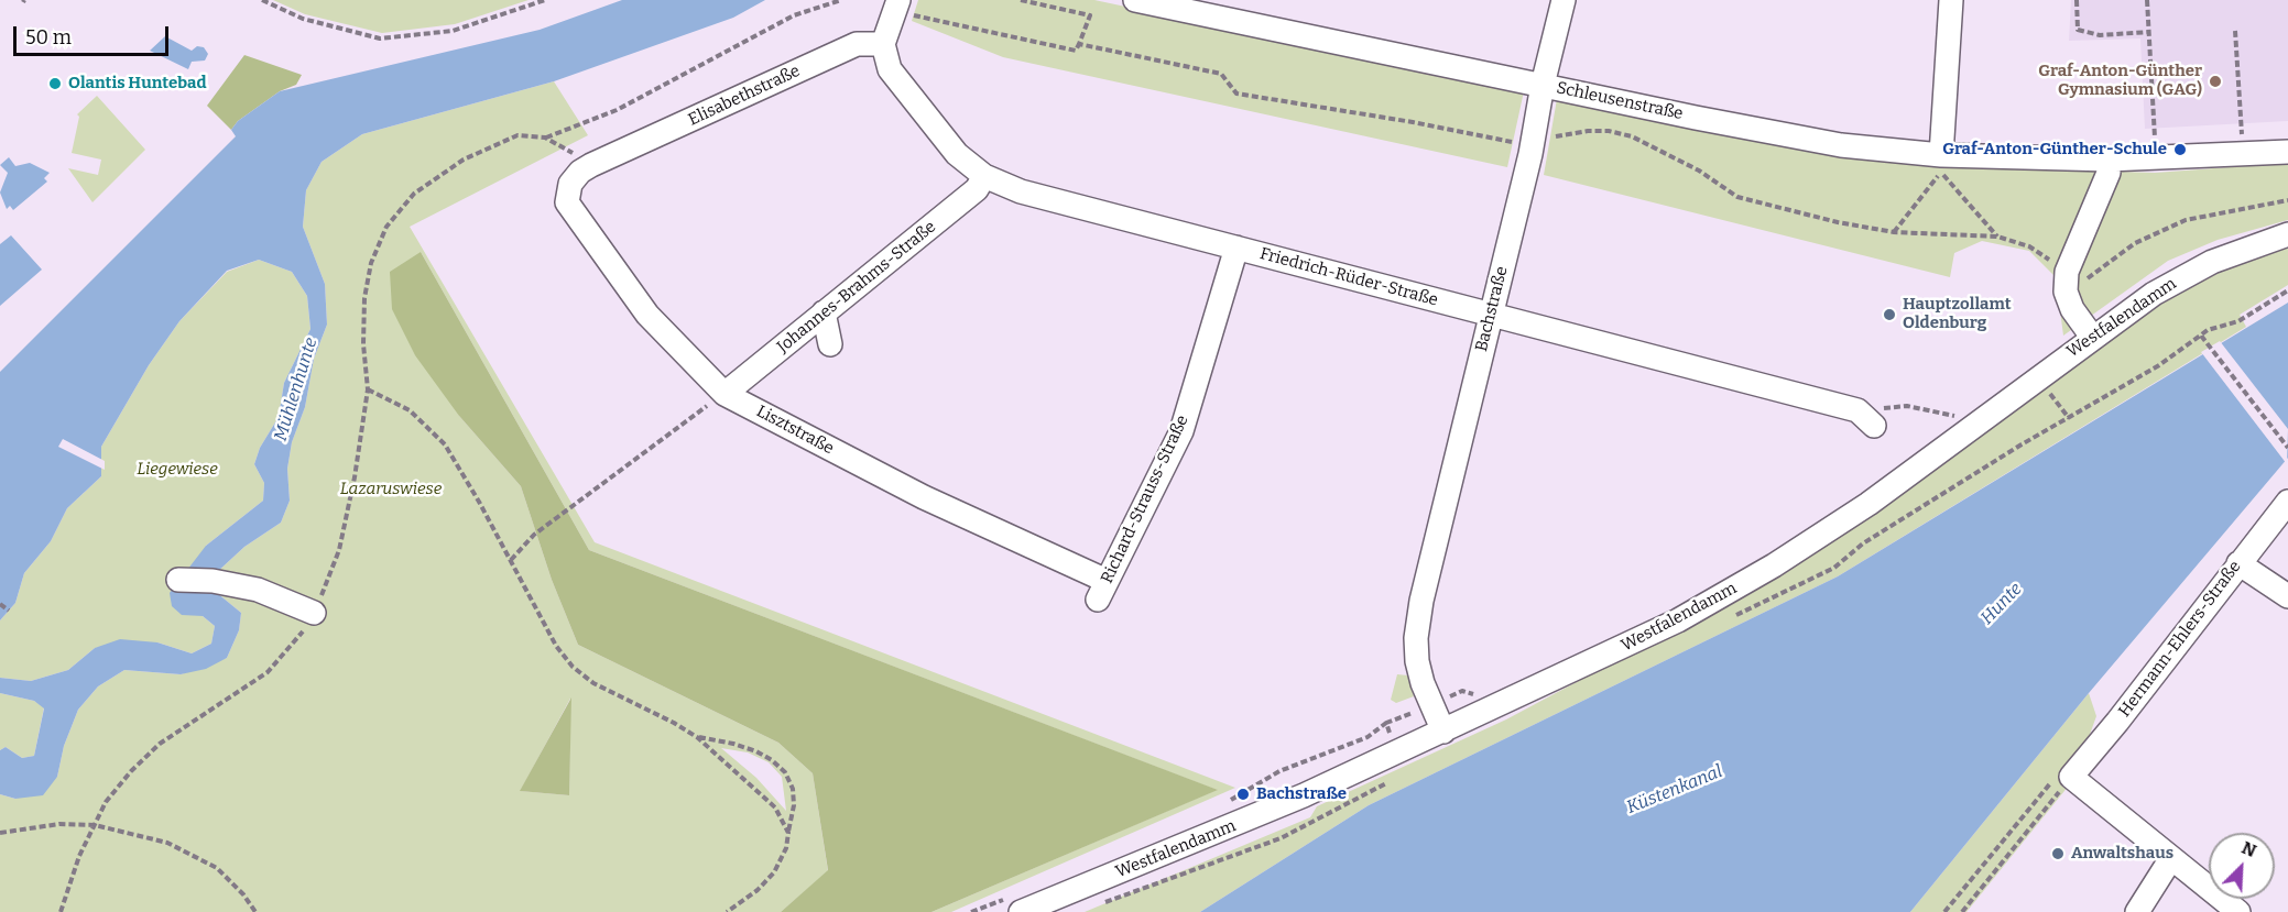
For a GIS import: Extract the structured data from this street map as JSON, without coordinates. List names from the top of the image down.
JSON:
{
  "streets": {
    "street": [
      "Elisabethstraße",
      "Schleusenstraße",
      "Friedrich-Rüder-Straße",
      "Johannes-Brahms-Straße",
      "Bachstraße",
      "Westfalendamm",
      "Lisztstraße",
      "Richard-Strauss-Straße",
      "Hermann-Ehlers-Straße"
    ]
  },
  "crossings": [
    ["Elisabethstraße", "Friedrich-Rüder-Straße"],
    ["Elisabethstraße", "Lisztstraße"],
    ["Schleusenstraße", "Bachstraße"],
    ["Friedrich-Rüder-Straße", "Johannes-Brahms-Straße"],
    ["Friedrich-Rüder-Straße", "Bachstraße"],
    ["Friedrich-Rüder-Straße", "Richard-Strauss-Straße"],
    ["Johannes-Brahms-Straße", "Lisztstraße"],
    ["Bachstraße", "Westfalendamm"],
    ["Lisztstraße", "Richard-Strauss-Straße"]
  ],
  "water": ["Mühlenhunte", "Hunte", "Küstenkanal"],
  "parks": ["Liegewiese", "Lazaruswiese"],
  "places": [
    "Graf-Anton-Günther Gymnasium (GAG)",
    "Olantis Huntebad",
    "Graf-Anton-Günther-Schule",
    "Hauptzollamt Oldenburg",
    "Bachstraße",
    "Anwaltshaus"
  ],
  "scale_bar": "50 m",
  "north": "top right"
}
